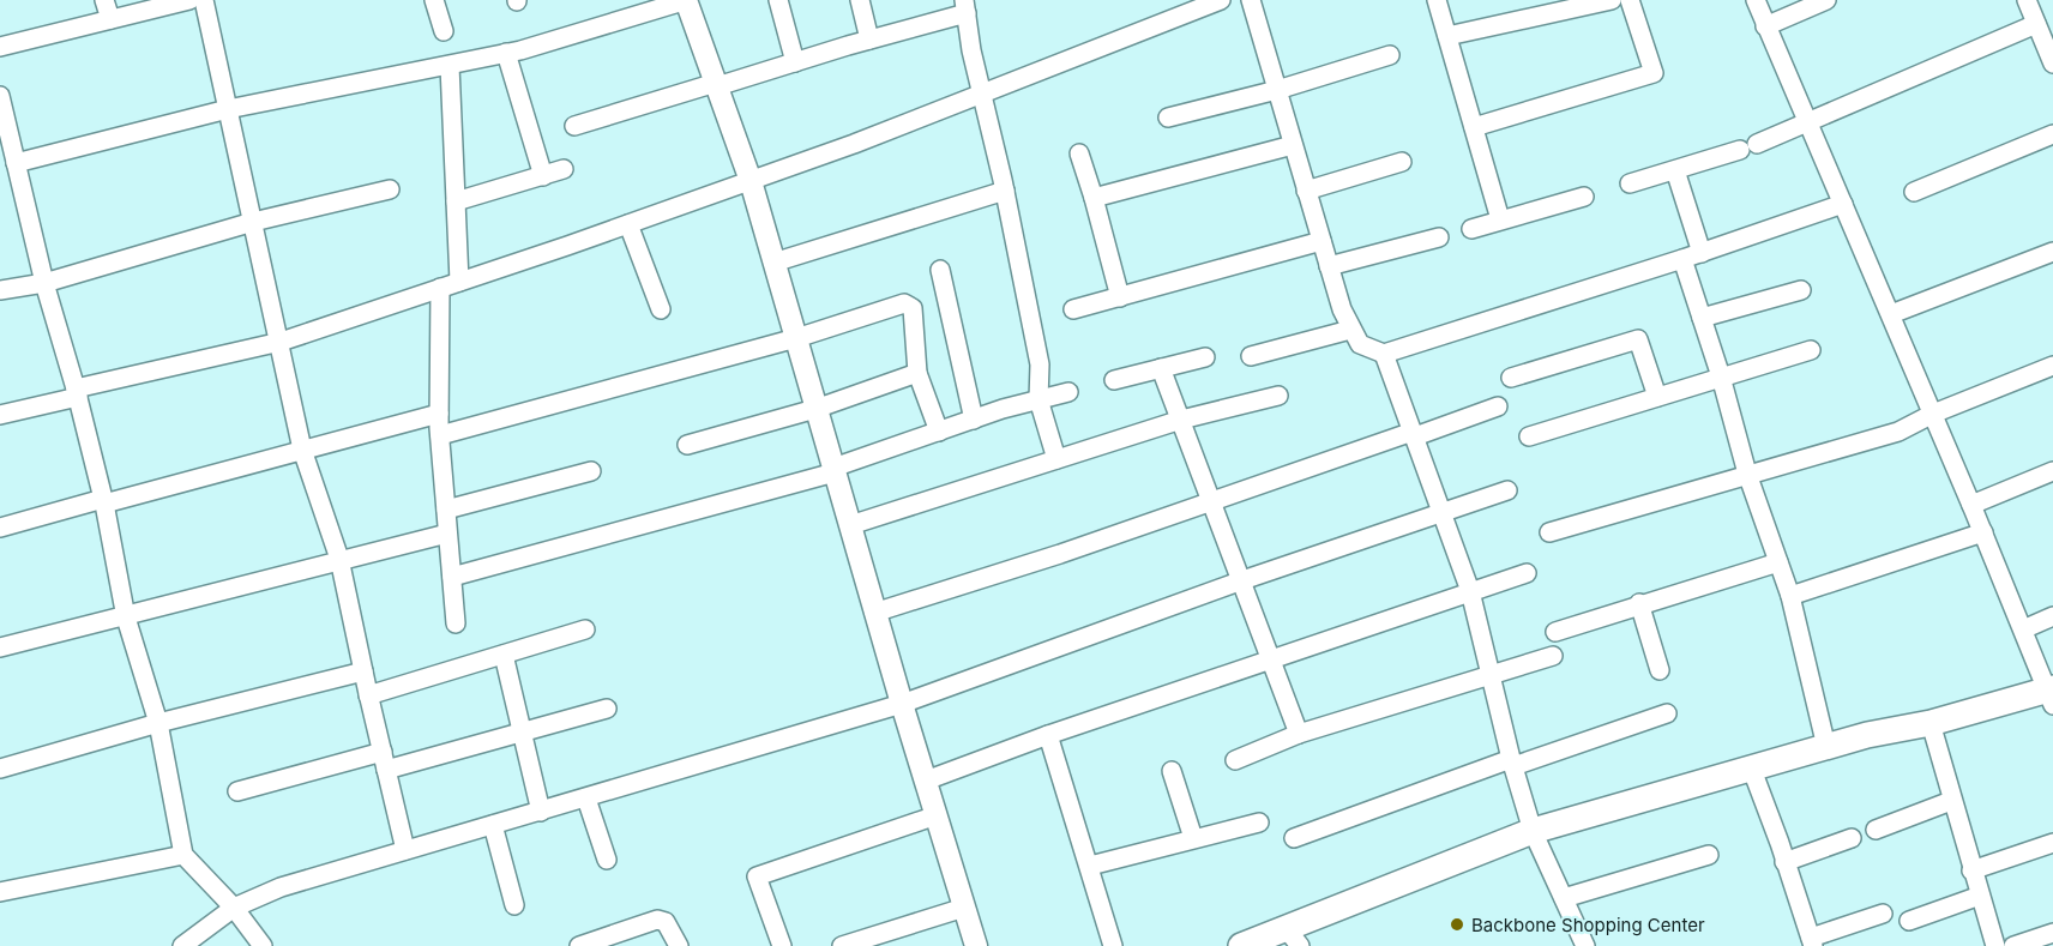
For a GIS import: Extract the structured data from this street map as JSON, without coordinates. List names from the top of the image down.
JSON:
{
  "places": ["Backbone Shopping Center"]
}
